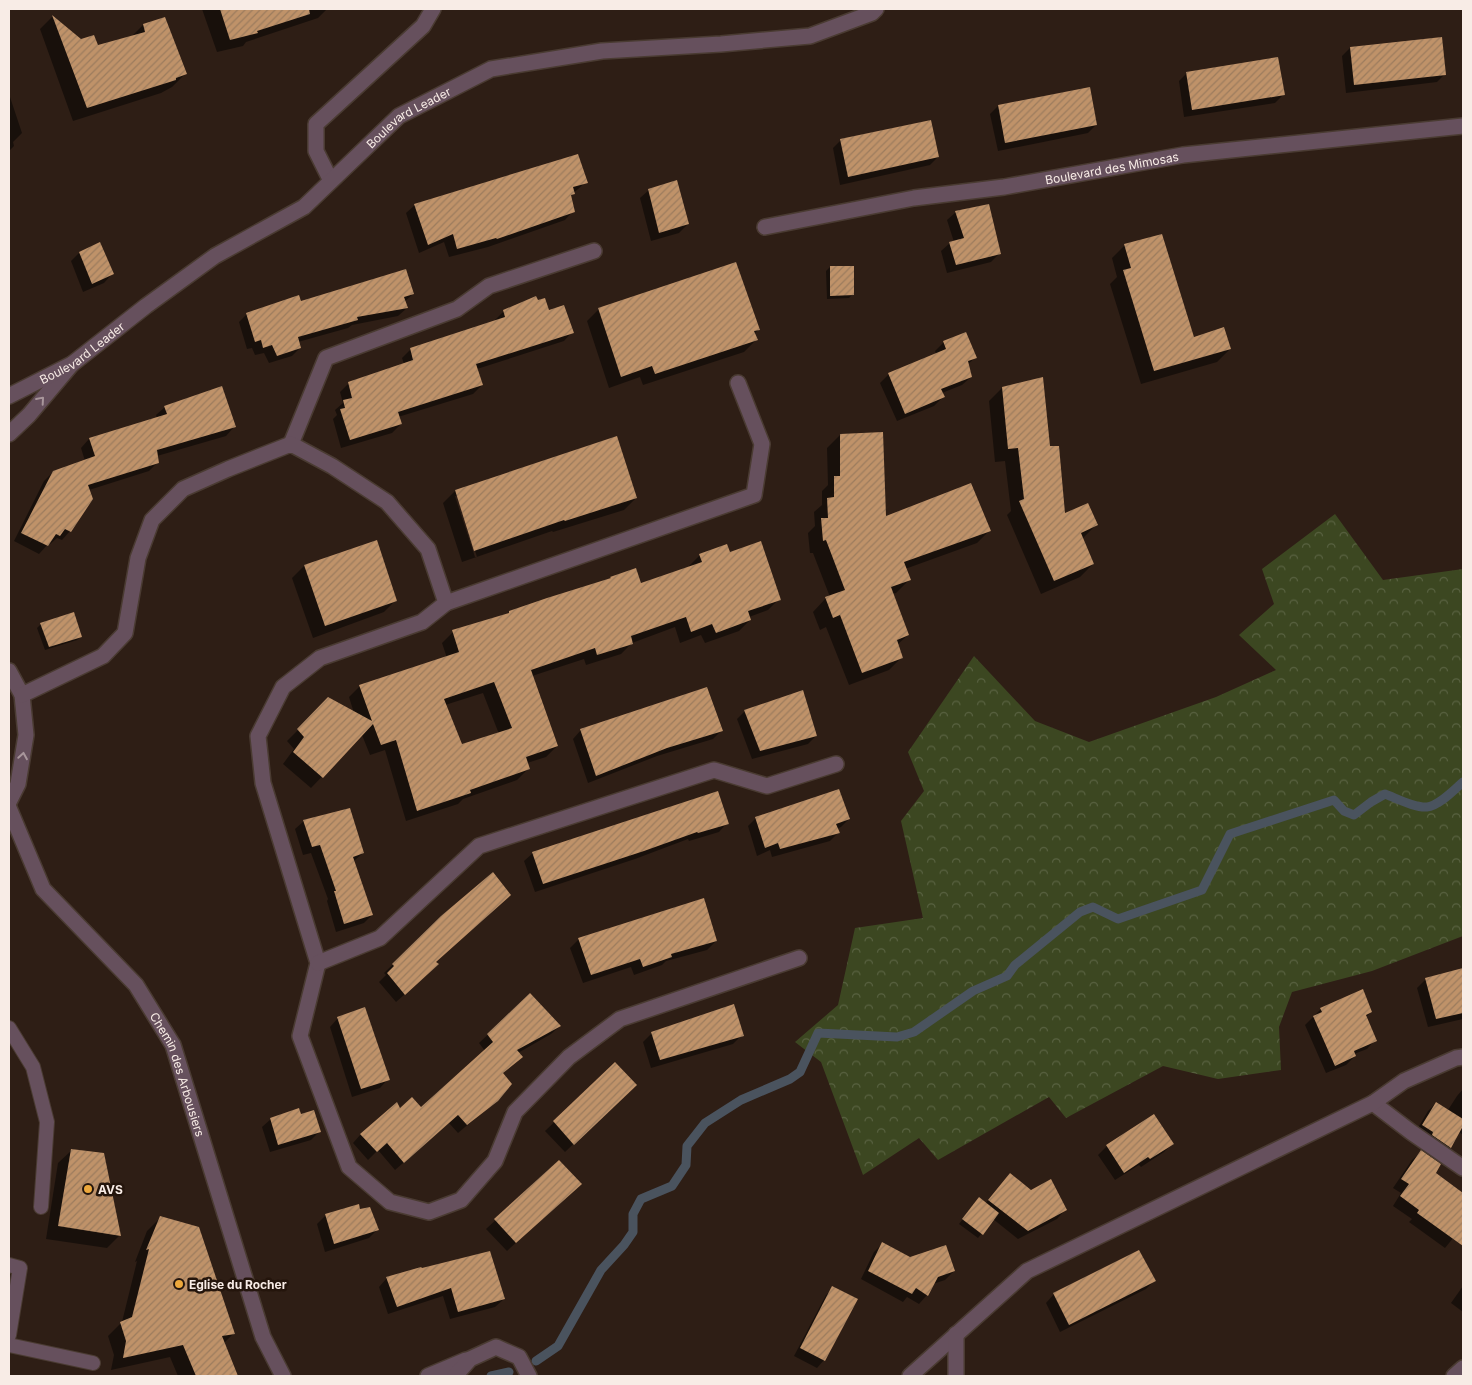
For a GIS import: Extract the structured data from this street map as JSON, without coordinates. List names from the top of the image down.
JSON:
{
  "streets": {
    "street": ["Boulevard Leader", "Boulevard des Mimosas", "Chemin des Arbousiers"]
  },
  "places": ["AVS", "Eglise du Rocher"]
}
